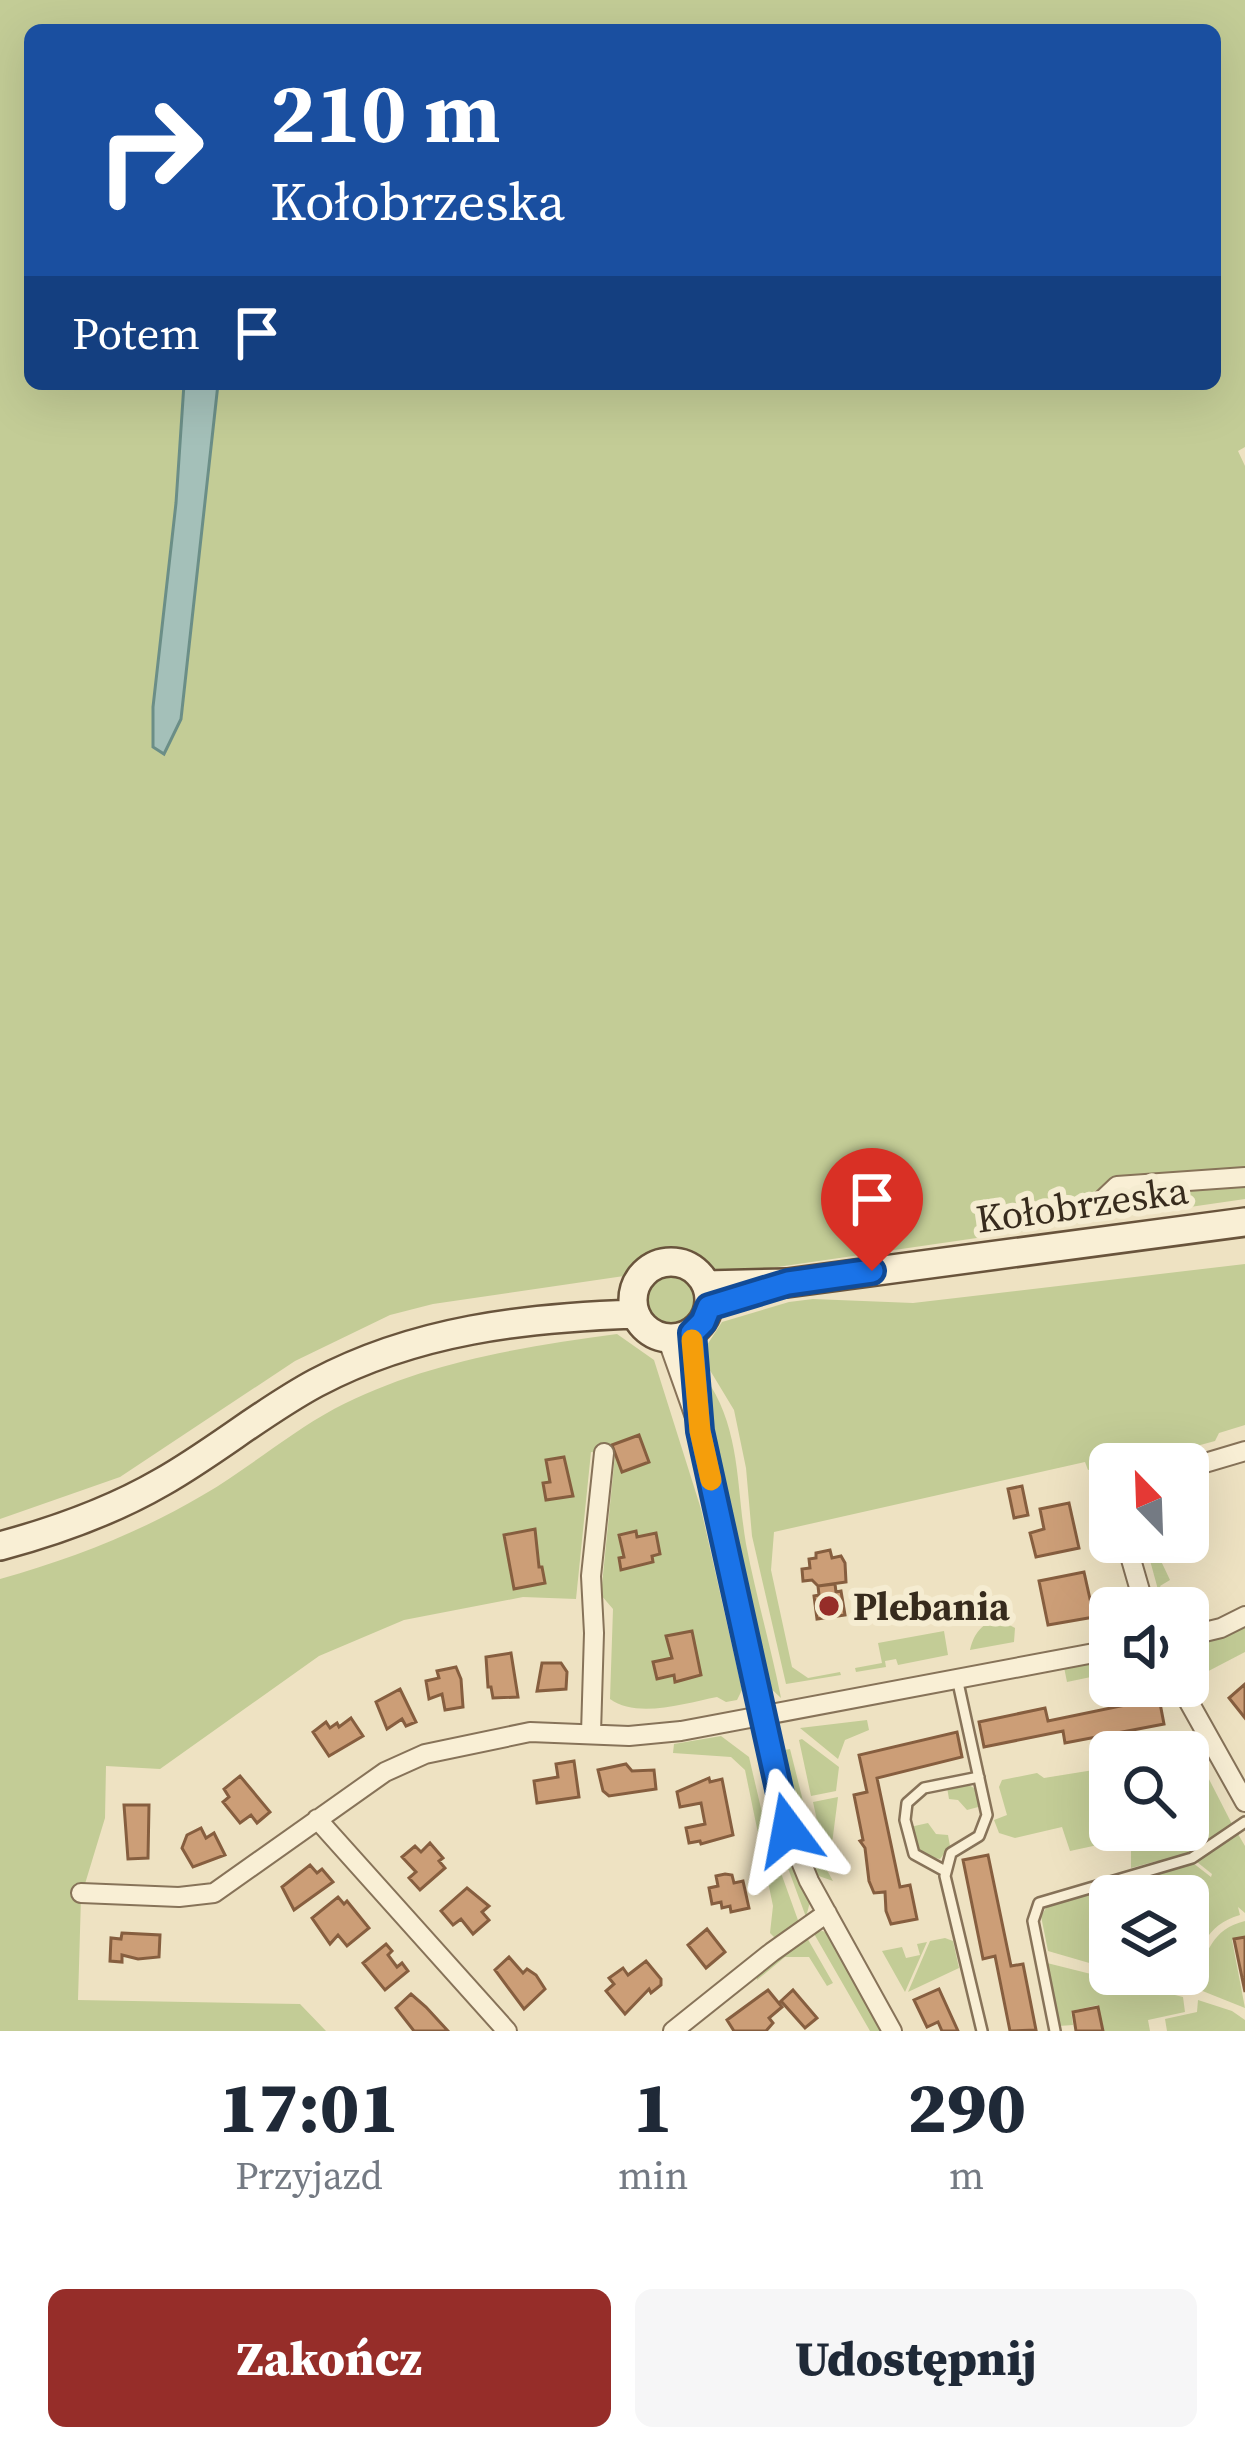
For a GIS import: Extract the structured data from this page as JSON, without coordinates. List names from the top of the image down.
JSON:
{
  "streets": {
    "main road": ["Kołobrzeska"]
  },
  "places": ["Plebania"],
  "north": "top left",
  "page": {
    "turn": ["210 m", "Kołobrzeska"],
    "then": "Potem",
    "eta": [
      "17:01",
      "Przyjazd",
      "1",
      "min",
      "290",
      "m"
    ],
    "buttons": ["Zakończ", "Udostępnij"]
  }
}
